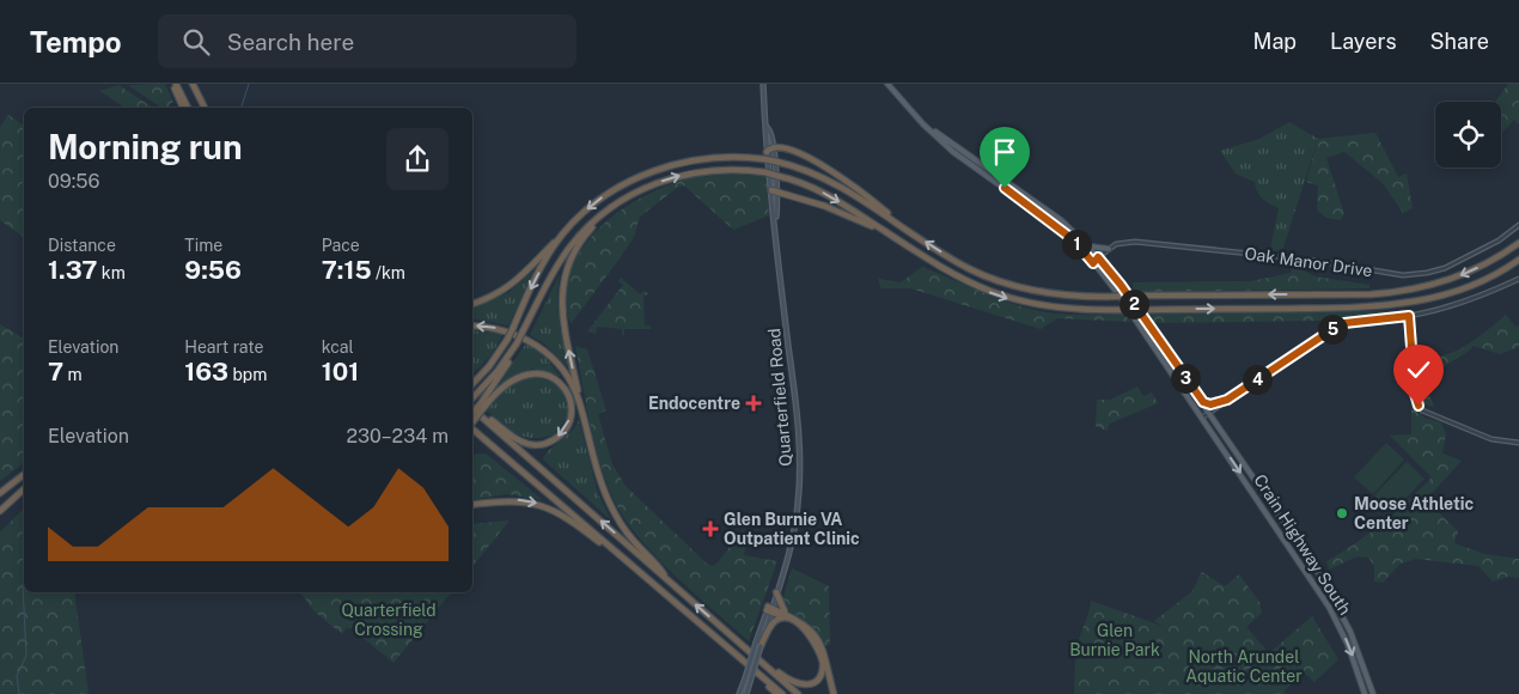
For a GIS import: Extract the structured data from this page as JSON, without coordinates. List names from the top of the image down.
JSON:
{
  "streets": {
    "main road": ["Quarterfield Road", "Crain Highway South"],
    "street": ["Oak Manor Drive"]
  },
  "crossings": [
    ["Oak Manor Drive", "Crain Highway South"]
  ],
  "parks": ["Quarterfield Crossing", "Glen Burnie Park", "North Arundel Aquatic Center"],
  "places": {
    "health": ["Endocentre", "Glen Burnie VA Outpatient Clinic"],
    "other": ["Moose Athletic Center"]
  },
  "page": {
    "header": "Tempo",
    "search": "Search here",
    "nav": ["Map", "Layers", "Share"],
    "heading": ["Morning run", "09:56"],
    "stats": [
      ["Distance", "1.37 km"],
      ["Time", "9:56"],
      ["Pace", "7:15 /km"],
      ["Elevation", "7 m"],
      ["Heart rate", "163 bpm"],
      ["kcal", "101"]
    ],
    "pins": [
      "1",
      "2",
      "5",
      "3",
      "4"
    ],
    "chart": ["Elevation", "230–234 m"]
  }
}
